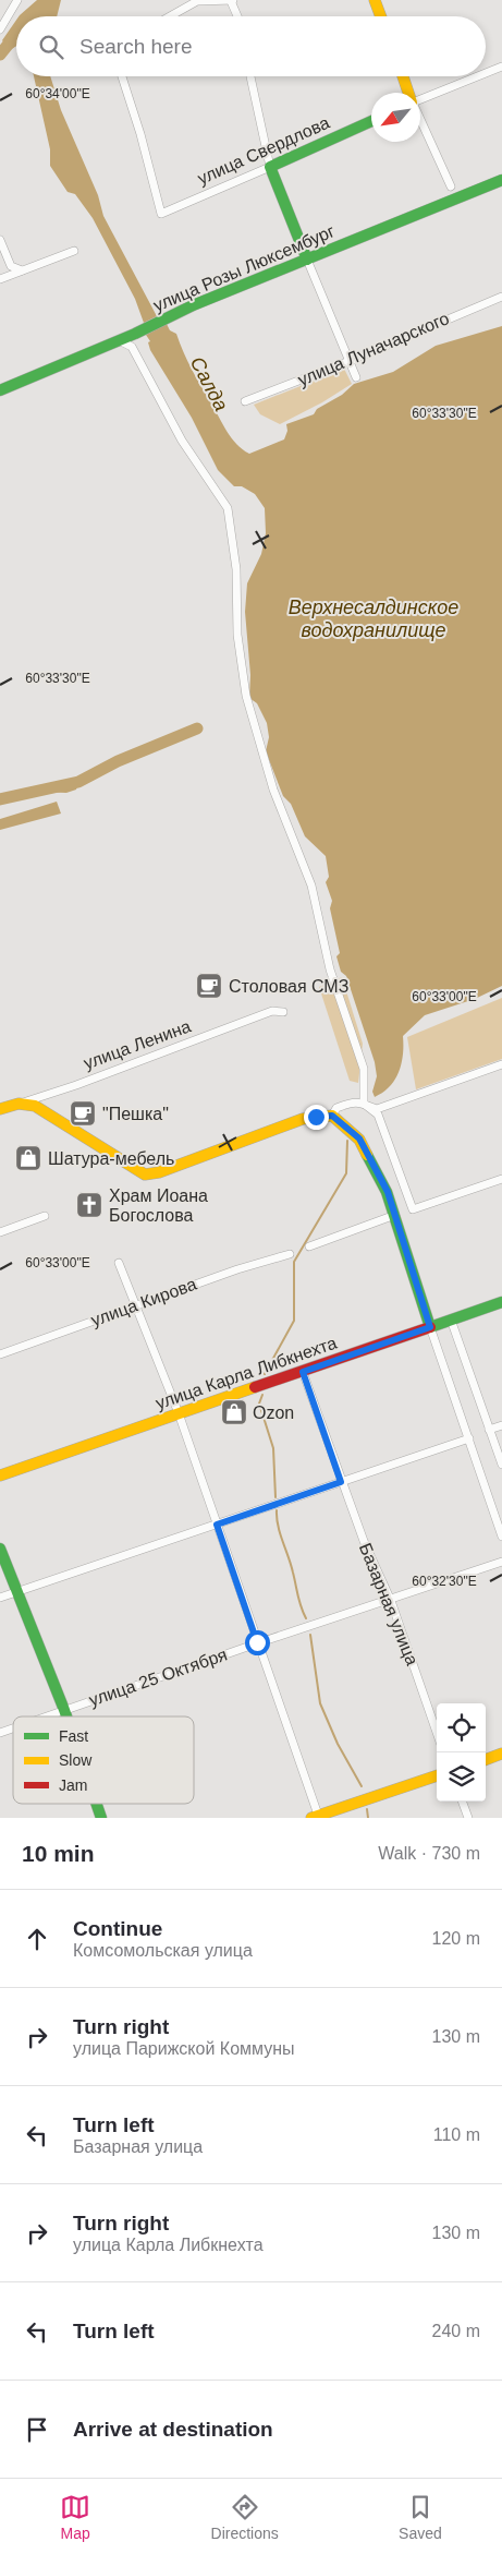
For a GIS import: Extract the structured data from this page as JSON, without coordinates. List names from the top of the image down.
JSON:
{
  "streets": {
    "main road": [
      "улица Свердлова",
      "улица Розы Люксембург",
      "улица Ленина",
      "улица Карла Либкнехта"
    ],
    "street": [
      "улица Луначарского",
      "улица Кирова",
      "Базарная улица",
      "улица 25 Октября"
    ]
  },
  "crossings": [
    ["улица Карла Либкнехта", "Базарная улица"],
    ["Базарная улица", "улица 25 Октября"]
  ],
  "water": ["Салда", "Верхнесалдинское водохранилище"],
  "places": {
    "cafe": ["Столовая СМЗ", "\"Пешка\""],
    "shop": ["Шатура-мебель", "Ozon"],
    "church": ["Храм Иоана Богослова"]
  },
  "legend": ["Fast", "Slow", "Jam"],
  "north": "bottom left",
  "page": {
    "search": "Search here",
    "heading": ["10 min", "Walk · 730 m"],
    "list": [
      ["Continue", "Комсомольская улица", "120 m"],
      ["Turn right", "улица Парижской Коммуны", "130 m"],
      ["Turn left", "Базарная улица", "110 m"],
      ["Turn right", "улица Карла Либкнехта", "130 m"],
      ["Turn left", "240 m"],
      "Arrive at destination"
    ],
    "nav": ["Map", "Directions", "Saved"]
  },
  "coordinates": [
    "60°34'00\"E",
    "60°33'30\"E",
    "60°33'00\"E",
    "60°32'30\"E"
  ]
}
